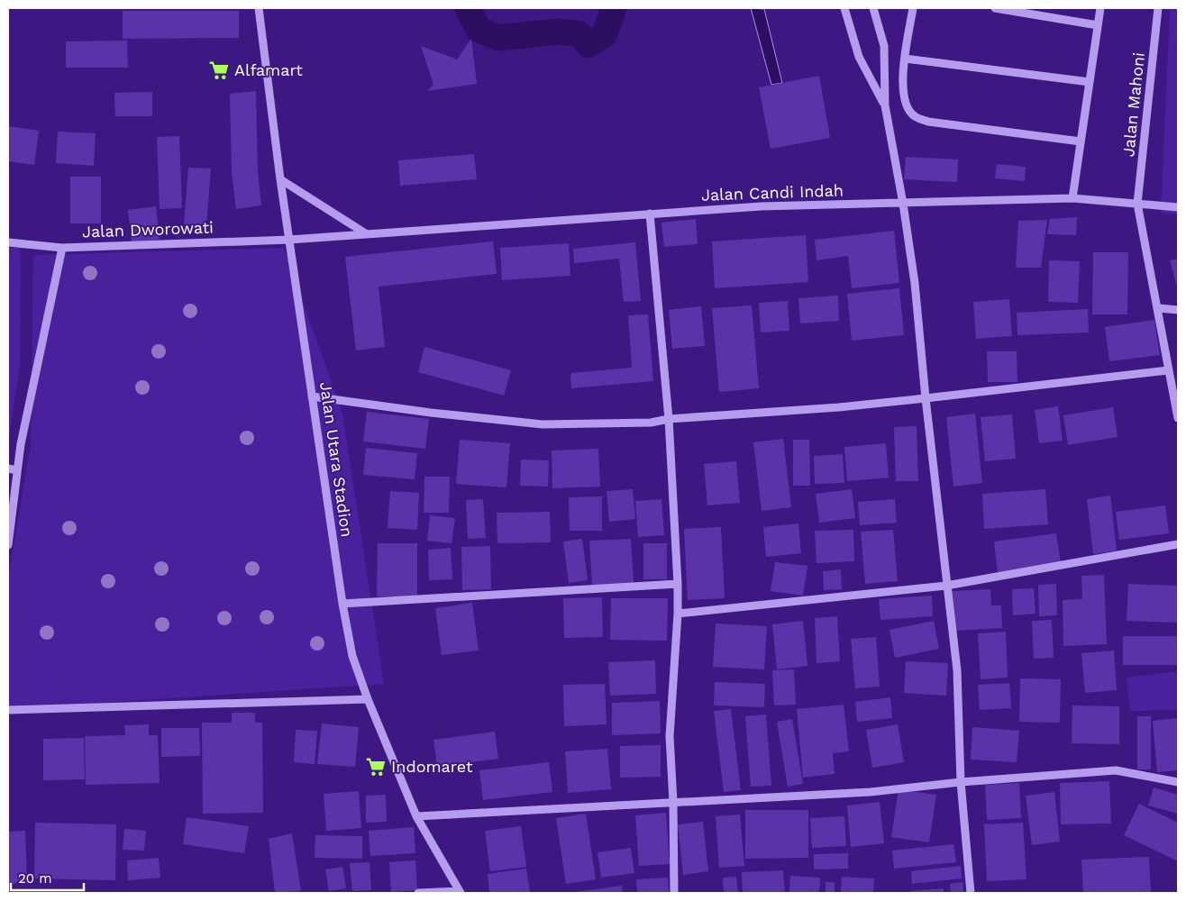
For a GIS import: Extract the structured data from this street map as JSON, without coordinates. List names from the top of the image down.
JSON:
{
  "streets": {
    "street": [
      "Jalan Mahoni",
      "Jalan Candi Indah",
      "Jalan Dworowati",
      "Jalan Utara Stadion"
    ]
  },
  "crossings": [
    ["Jalan Mahoni", "Jalan Candi Indah"],
    ["Jalan Candi Indah", "Jalan Dworowati"],
    ["Jalan Candi Indah", "Jalan Utara Stadion"],
    ["Jalan Dworowati", "Jalan Utara Stadion"]
  ],
  "places": {
    "supermarket": ["Alfamart", "Indomaret"]
  },
  "scale_bar": "20 m"
}
